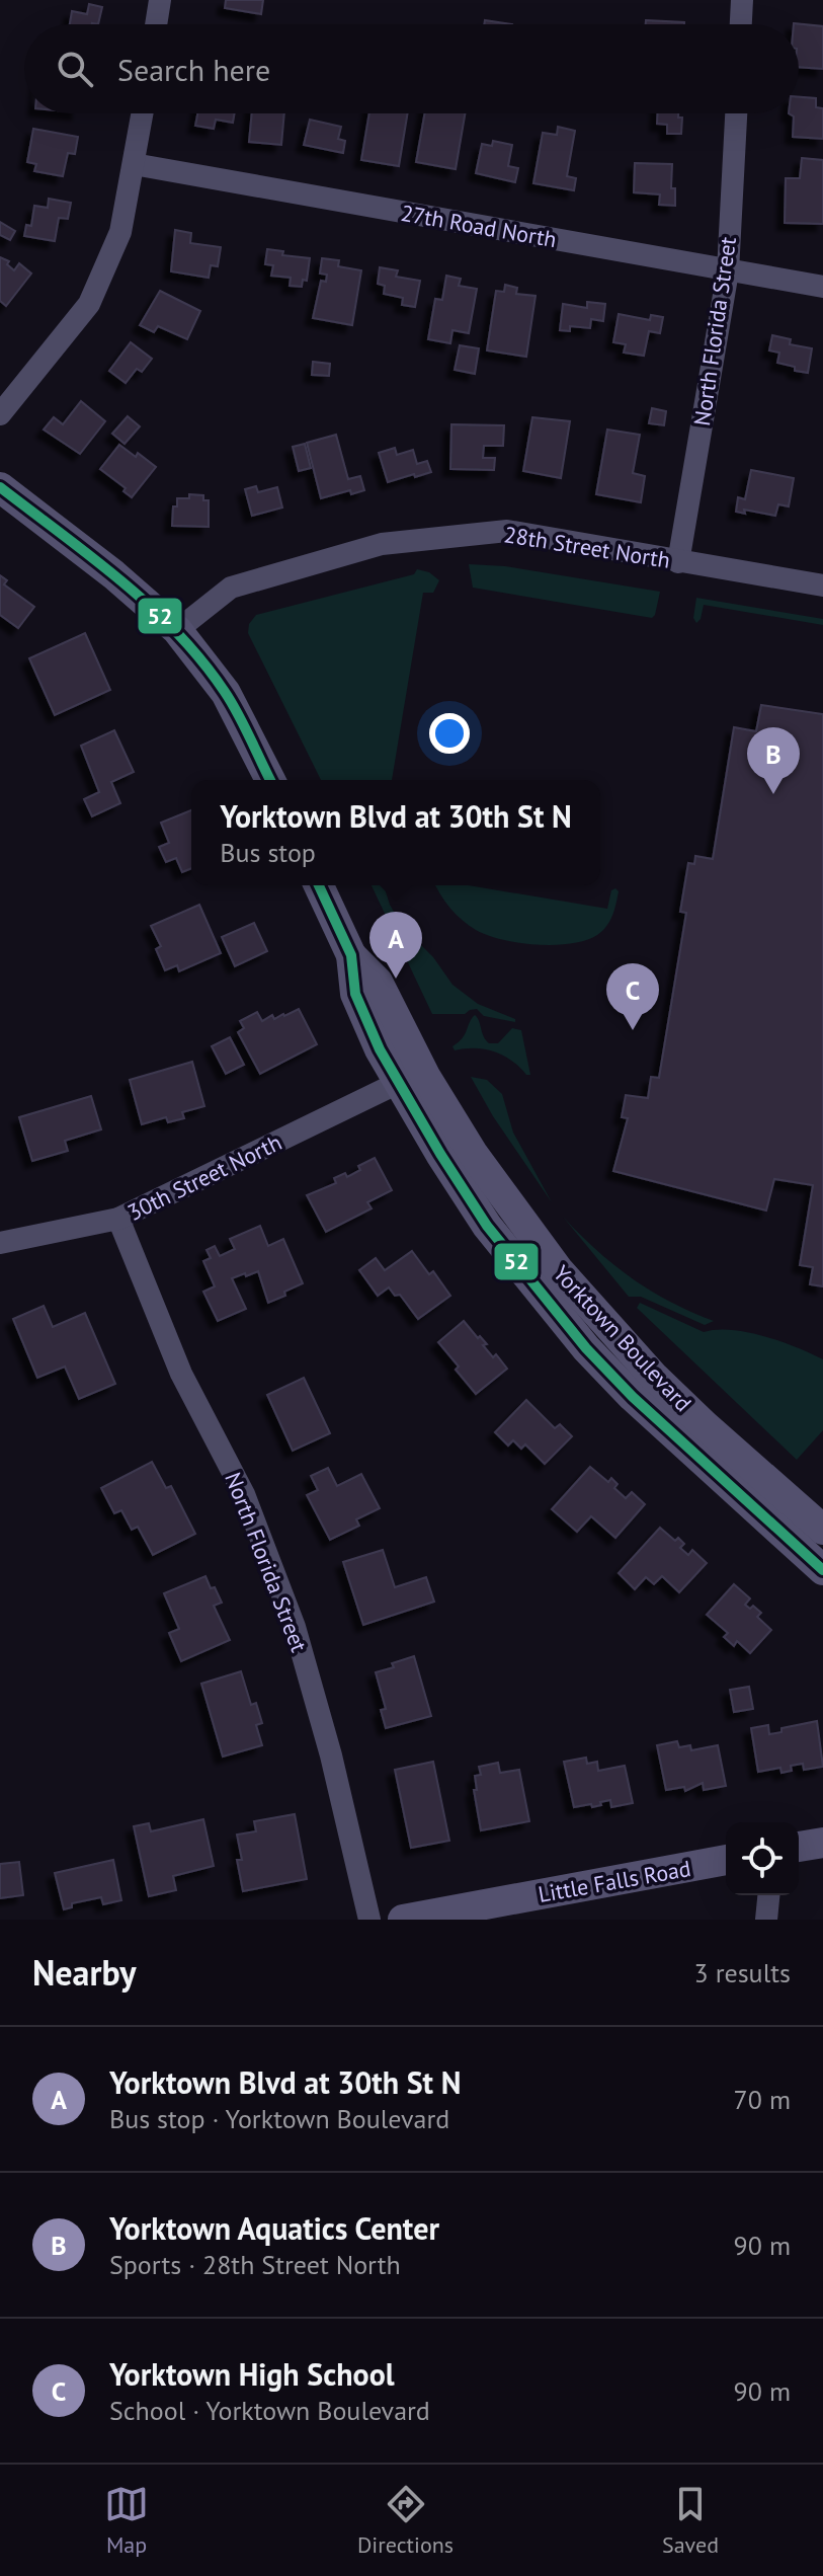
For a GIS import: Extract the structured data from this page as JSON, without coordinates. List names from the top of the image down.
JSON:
{
  "streets": {
    "street": [
      "27th Road North",
      "North Florida Street",
      "28th Street North",
      "30th Street North",
      "Yorktown Boulevard",
      "Little Falls Road"
    ]
  },
  "crossings": [
    ["27th Road North", "North Florida Street"],
    ["North Florida Street", "28th Street North"],
    ["North Florida Street", "30th Street North"],
    ["30th Street North", "Yorktown Boulevard"]
  ],
  "lines": ["transit line 52"],
  "page": {
    "search": "Search here",
    "pins": ["B", "A", "C"],
    "popup": ["Yorktown Blvd at 30th St N", "Bus stop"],
    "heading": ["Nearby", "3 results"],
    "list": [
      {
        "mark": "A",
        "name": "Yorktown Blvd at 30th St N",
        "note": "Bus stop · Yorktown Boulevard",
        "value": "70 m"
      },
      {
        "mark": "B",
        "name": "Yorktown Aquatics Center",
        "note": "Sports · 28th Street North",
        "value": "90 m"
      },
      {
        "mark": "C",
        "name": "Yorktown High School",
        "note": "School · Yorktown Boulevard",
        "value": "90 m"
      }
    ],
    "nav": ["Map", "Directions", "Saved"]
  }
}
